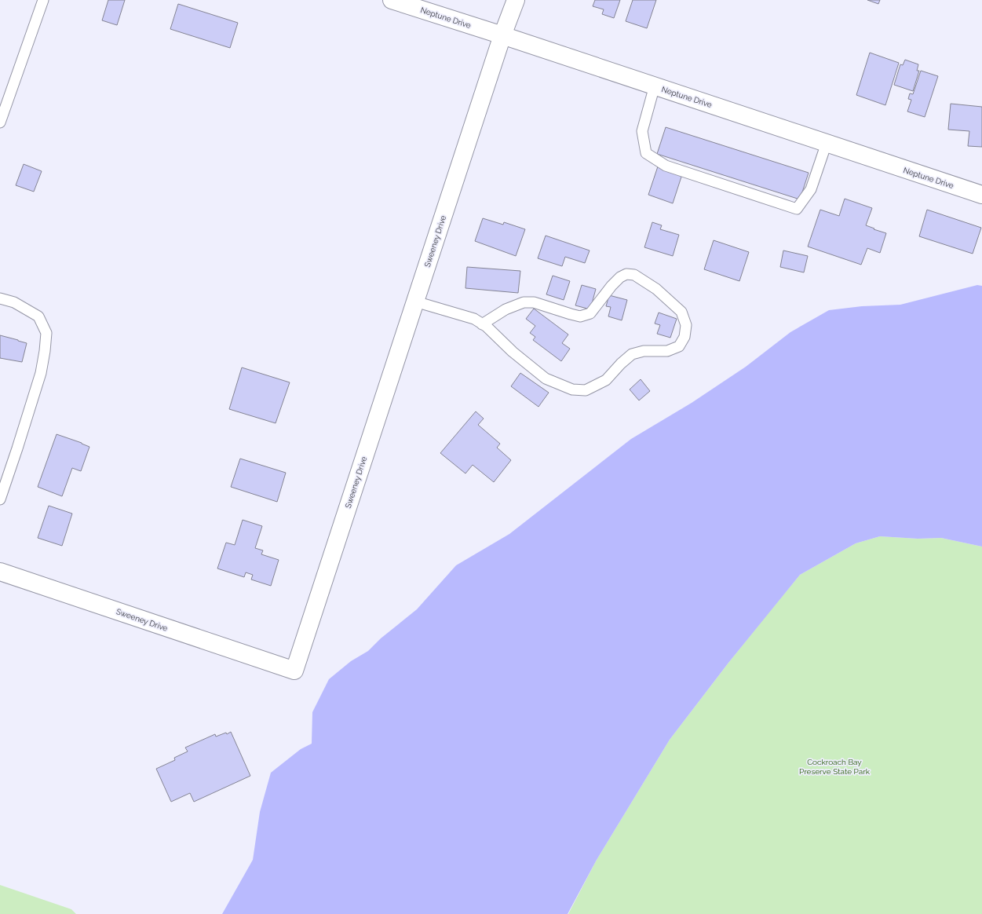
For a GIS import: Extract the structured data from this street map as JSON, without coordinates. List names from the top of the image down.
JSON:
{
  "streets": {
    "street": ["Neptune Drive", "Sweeney Drive"]
  },
  "crossings": [
    ["Neptune Drive", "Sweeney Drive"]
  ],
  "parks": ["Cockroach Bay Preserve State Park"]
}
